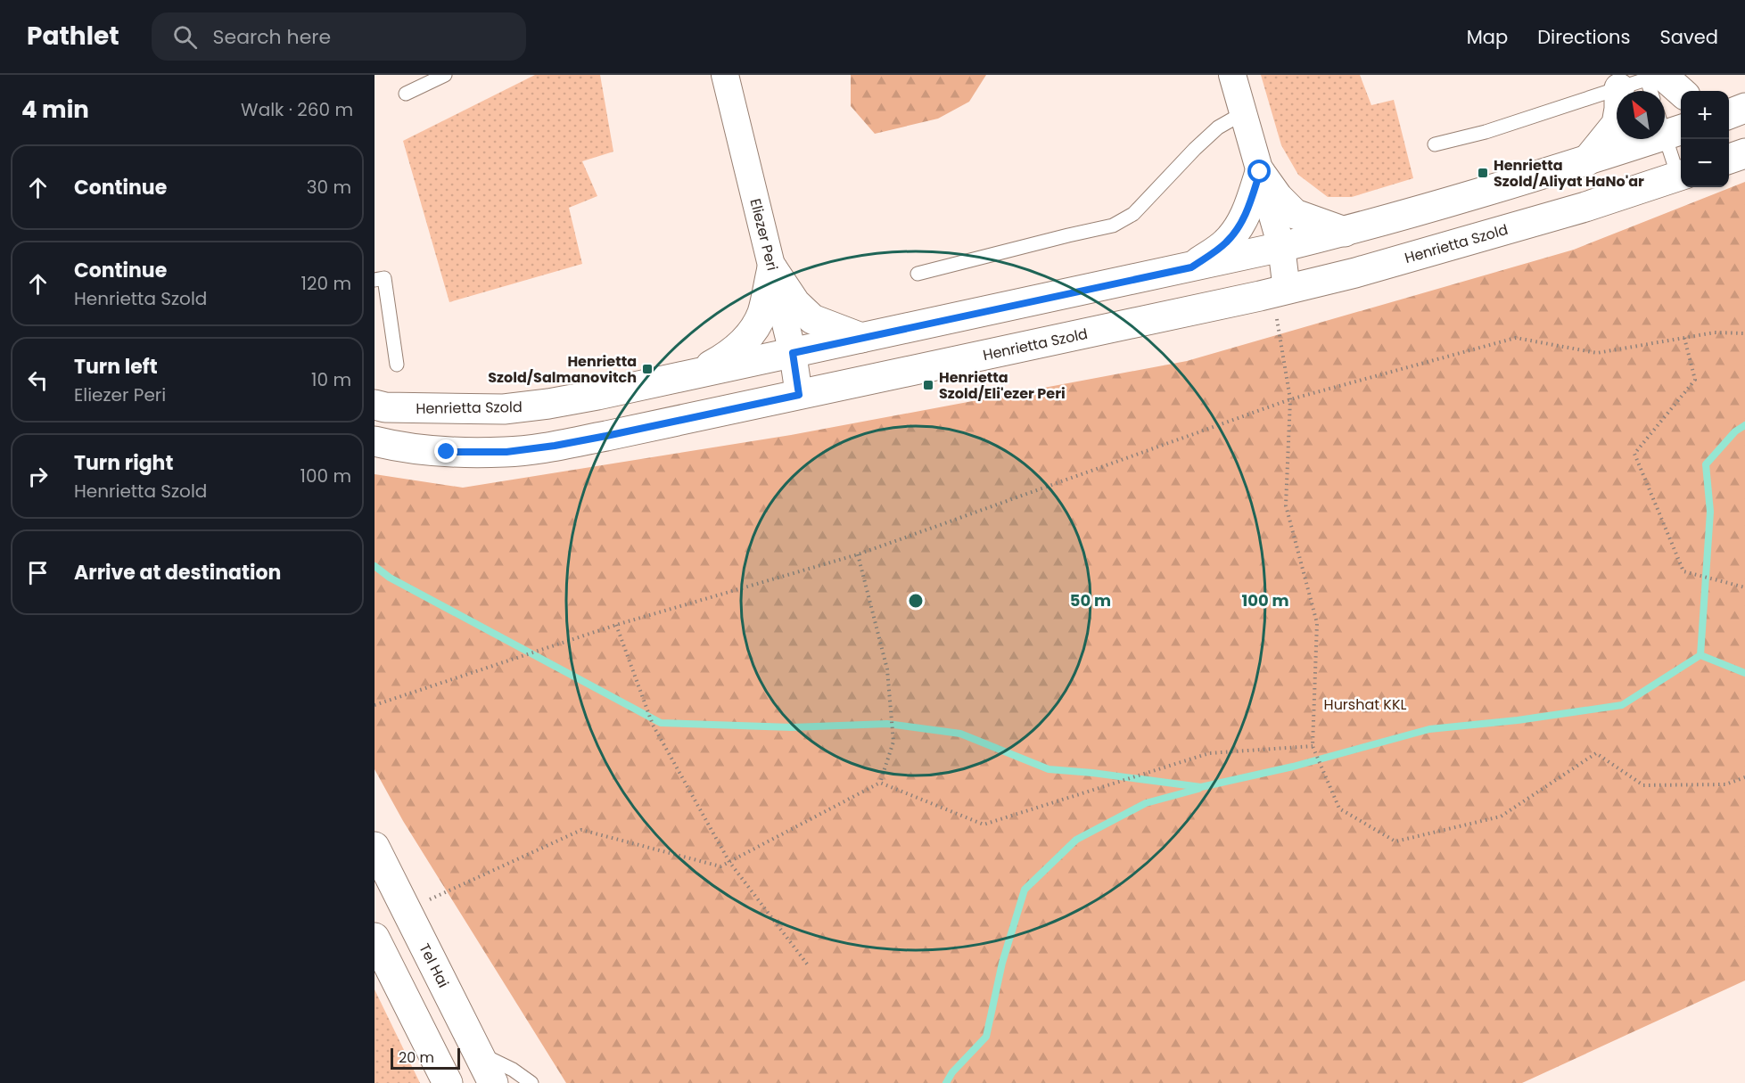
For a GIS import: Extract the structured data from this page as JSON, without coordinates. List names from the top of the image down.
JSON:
{
  "streets": {
    "main road": ["Henrietta Szold", "Tel Hai"],
    "street": ["Eliezer Peri"]
  },
  "crossings": [
    ["Eliezer Peri", "Henrietta Szold"]
  ],
  "parks": ["Hurshat KKL"],
  "places": {
    "transit": ["Henrietta Szold/Aliyat HaNo'ar", "Henrietta Szold/Salmanovitch", "Henrietta Szold/Eli'ezer Peri"]
  },
  "scale_bar": "20 m",
  "north": "top left",
  "page": {
    "header": "Pathlet",
    "search": "Search here",
    "nav": ["Map", "Directions", "Saved"],
    "heading": ["4 min", "Walk · 260 m"],
    "map_buttons": ["+", "−"],
    "list": [
      ["Continue", "30 m"],
      ["Continue", "Henrietta Szold", "120 m"],
      ["Turn left", "Eliezer Peri", "10 m"],
      ["Turn right", "Henrietta Szold", "100 m"],
      "Arrive at destination"
    ],
    "scale": "20 m"
  },
  "rings": ["50 m", "100 m"]
}
